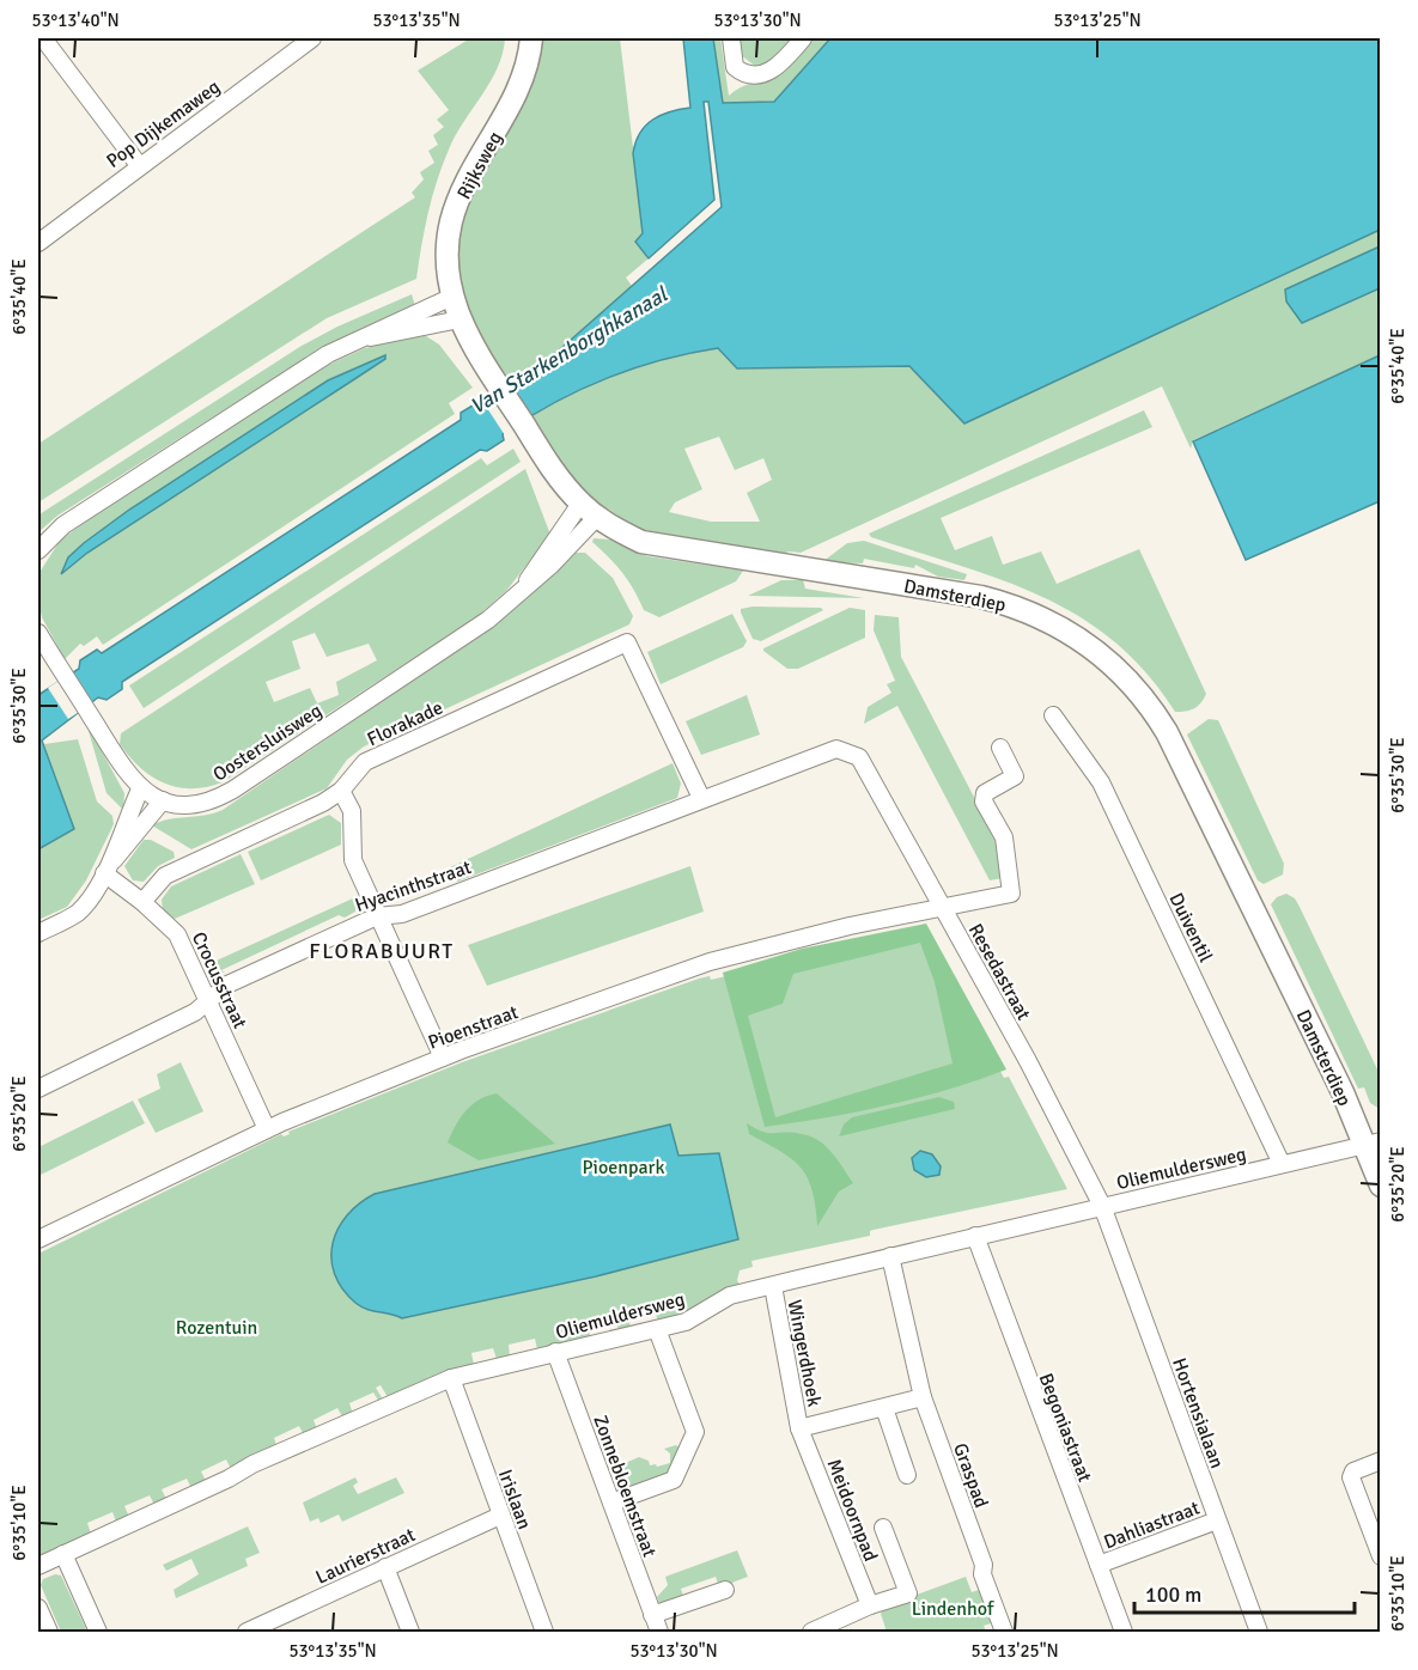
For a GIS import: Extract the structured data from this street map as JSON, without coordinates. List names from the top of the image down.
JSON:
{
  "streets": {
    "main road": ["Rijksweg", "Damsterdiep"],
    "street": [
      "Pop Dijkemaweg",
      "Florakade",
      "Oostersluisweg",
      "Hyacinthstraat",
      "Duiventil",
      "Resedastraat",
      "Crocusstraat",
      "Pioenstraat",
      "Oliemuldersweg",
      "Wingerdhoek",
      "Hortensialaan",
      "Begoniastraat",
      "Graspad",
      "Zonnebloemstraat",
      "Irislaan",
      "Meidoornpad",
      "Dahliastraat",
      "Laurierstraat"
    ]
  },
  "crossings": [
    ["Rijksweg", "Damsterdiep"],
    ["Damsterdiep", "Oostersluisweg"],
    ["Damsterdiep", "Oliemuldersweg"],
    ["Florakade", "Hyacinthstraat"],
    ["Florakade", "Crocusstraat"],
    ["Hyacinthstraat", "Resedastraat"],
    ["Hyacinthstraat", "Crocusstraat"],
    ["Duiventil", "Oliemuldersweg"],
    ["Resedastraat", "Pioenstraat"],
    ["Resedastraat", "Oliemuldersweg"],
    ["Resedastraat", "Hortensialaan"],
    ["Crocusstraat", "Pioenstraat"],
    ["Oliemuldersweg", "Wingerdhoek"],
    ["Oliemuldersweg", "Hortensialaan"],
    ["Oliemuldersweg", "Begoniastraat"],
    ["Oliemuldersweg", "Zonnebloemstraat"],
    ["Oliemuldersweg", "Irislaan"],
    ["Wingerdhoek", "Graspad"],
    ["Wingerdhoek", "Meidoornpad"],
    ["Hortensialaan", "Dahliastraat"],
    ["Begoniastraat", "Dahliastraat"],
    ["Irislaan", "Laurierstraat"]
  ],
  "districts": ["FLORABUURT"],
  "water": ["Van Starkenborghkanaal"],
  "parks": ["Pioenpark", "Rozentuin", "Lindenhof"],
  "scale_bar": "100 m",
  "coordinates": [
    "53°13'40\"N",
    "53°13'35\"N",
    "53°13'30\"N",
    "53°13'25\"N",
    "6°35'40\"E",
    "6°35'30\"E",
    "6°35'20\"E",
    "6°35'10\"E"
  ]
}
